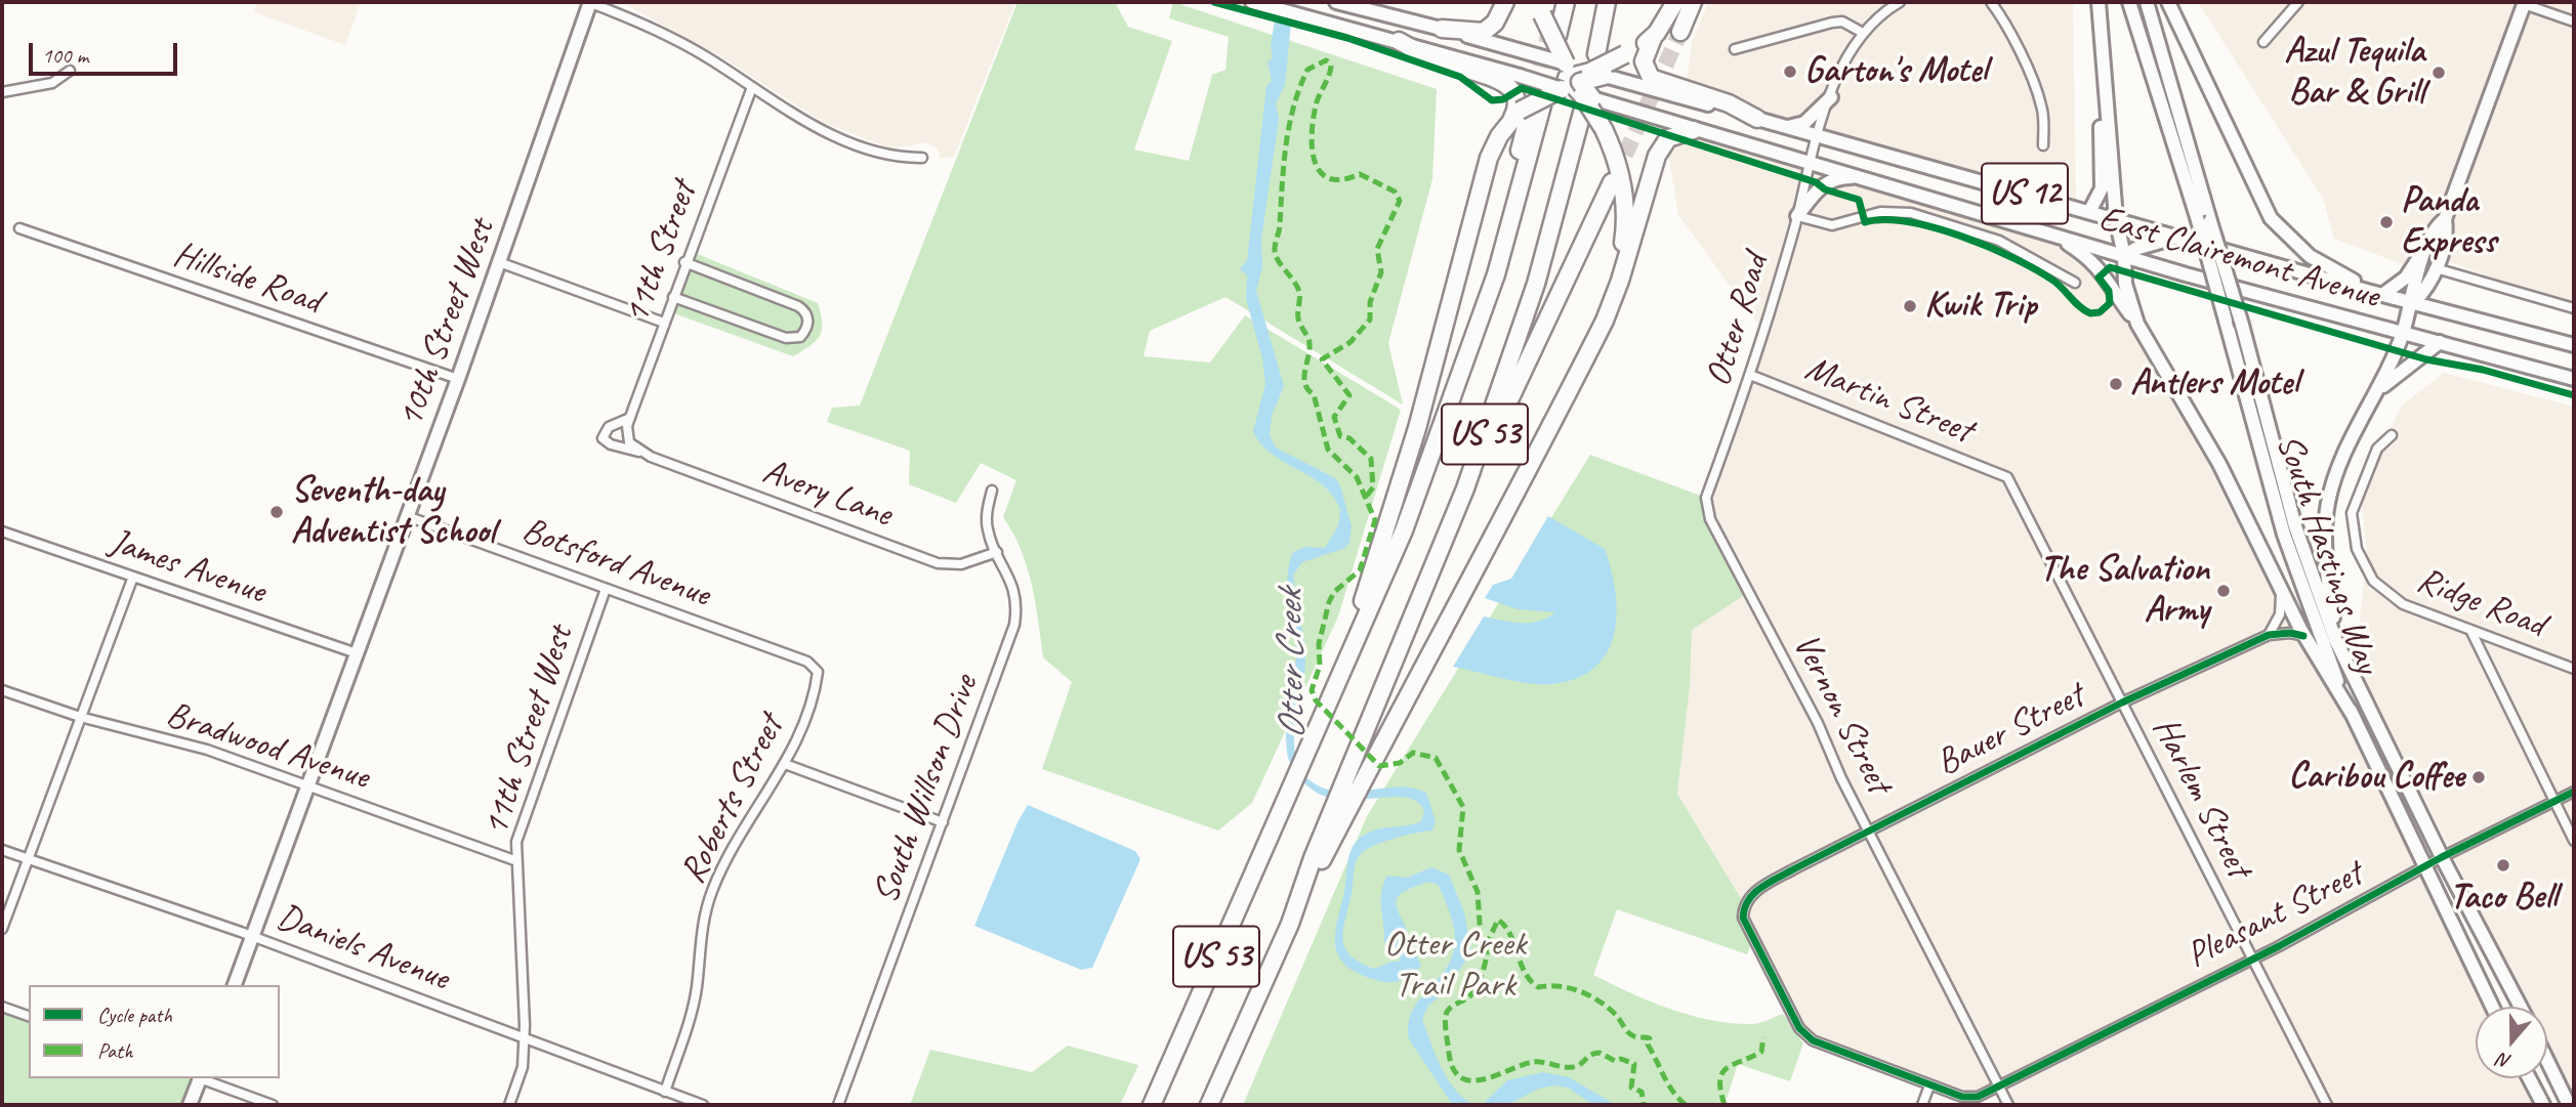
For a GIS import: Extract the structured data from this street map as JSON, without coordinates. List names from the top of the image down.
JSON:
{
  "streets": {
    "highway": ["US 53"],
    "main road": [
      "US 12",
      "East Clairemont Avenue",
      "10th Street West",
      "South Hastings Way"
    ],
    "street": [
      "11th Street",
      "Hillside Road",
      "Otter Road",
      "Martin Street",
      "Avery Lane",
      "Botsford Avenue",
      "James Avenue",
      "Ridge Road",
      "Vernon Street",
      "Bauer Street",
      "11th Street West",
      "Bradwood Avenue",
      "South Willson Drive",
      "Harlem Street",
      "Roberts Street",
      "Pleasant Street",
      "Daniels Avenue"
    ]
  },
  "crossings": [
    ["US 12", "East Clairemont Avenue"],
    ["11th Street", "Avery Lane"],
    ["East Clairemont Avenue", "Otter Road"],
    ["Hillside Road", "10th Street West"],
    ["Otter Road", "Martin Street"],
    ["Otter Road", "Vernon Street"],
    ["10th Street West", "Botsford Avenue"],
    ["10th Street West", "James Avenue"],
    ["10th Street West", "Bradwood Avenue"],
    ["10th Street West", "Daniels Avenue"],
    ["Martin Street", "Harlem Street"],
    ["Avery Lane", "South Willson Drive"],
    ["South Hastings Way", "Pleasant Street"],
    ["Botsford Avenue", "11th Street West"],
    ["Botsford Avenue", "Roberts Street"],
    ["Vernon Street", "Bauer Street"],
    ["Vernon Street", "Pleasant Street"],
    ["Bauer Street", "Harlem Street"],
    ["Bauer Street", "Pleasant Street"],
    ["11th Street West", "Bradwood Avenue"],
    ["11th Street West", "Daniels Avenue"],
    ["Harlem Street", "Pleasant Street"],
    ["Roberts Street", "Daniels Avenue"]
  ],
  "water": ["Otter Creek"],
  "parks": ["Otter Creek Trail Park"],
  "places": [
    "Garton's Motel",
    "Azul Tequila Bar & Grill",
    "Panda Express",
    "Kwik Trip",
    "Antlers Motel",
    "Seventh-day Adventist School",
    "The Salvation Army",
    "Caribou Coffee",
    "Taco Bell"
  ],
  "legend": ["Cycle path", "Path"],
  "scale_bar": "100 m",
  "north": "bottom"
}
